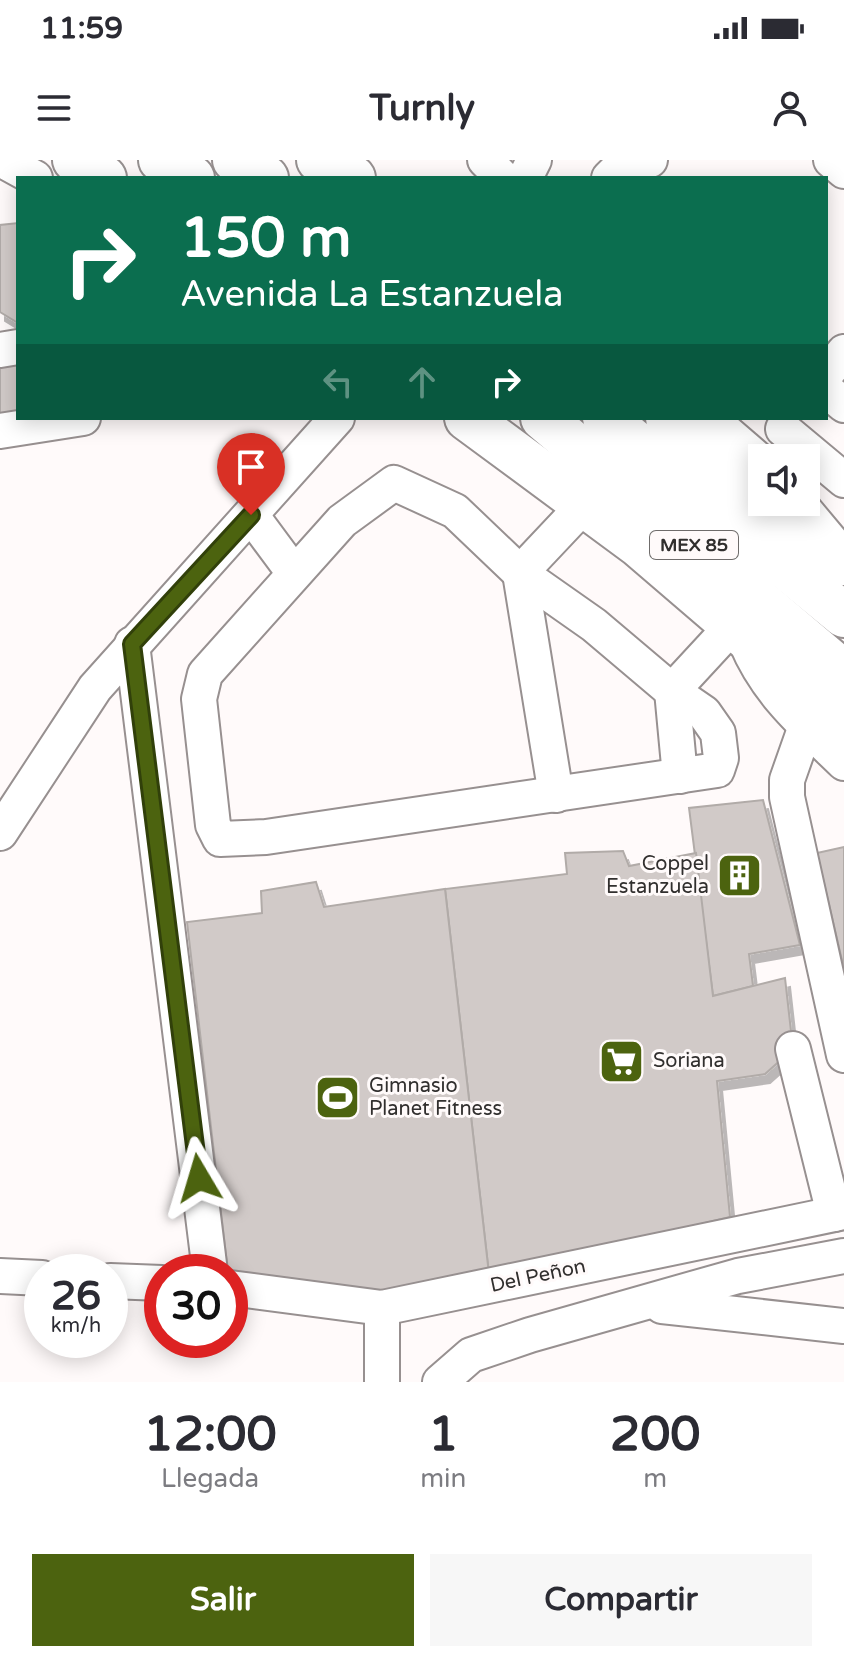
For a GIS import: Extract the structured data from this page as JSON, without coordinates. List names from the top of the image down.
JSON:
{
  "streets": {
    "highway": ["MEX 85"],
    "street": ["Del Peñon"]
  },
  "places": {
    "building": ["Coppel Estanzuela"],
    "supermarket": ["Soriana"],
    "sports": ["Gimnasio Planet Fitness"]
  },
  "page": {
    "status": "11:59",
    "header": "Turnly",
    "turn": ["150 m", "Avenida La Estanzuela"],
    "speed": "26 km/h",
    "limit": "30",
    "eta": [
      "12:00",
      "Llegada",
      "1",
      "min",
      "200",
      "m"
    ],
    "buttons": ["Salir", "Compartir"]
  }
}
